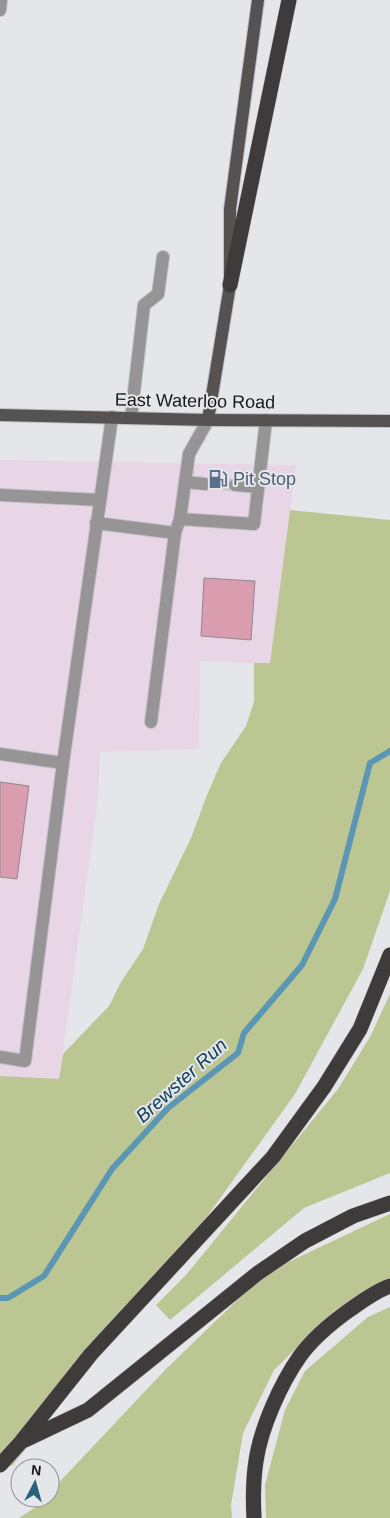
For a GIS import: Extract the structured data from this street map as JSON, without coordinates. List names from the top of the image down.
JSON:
{
  "streets": {
    "main road": ["East Waterloo Road"]
  },
  "water": ["Brewster Run"],
  "places": {
    "fuel station": ["Pit Stop"]
  },
  "north": "top"
}
